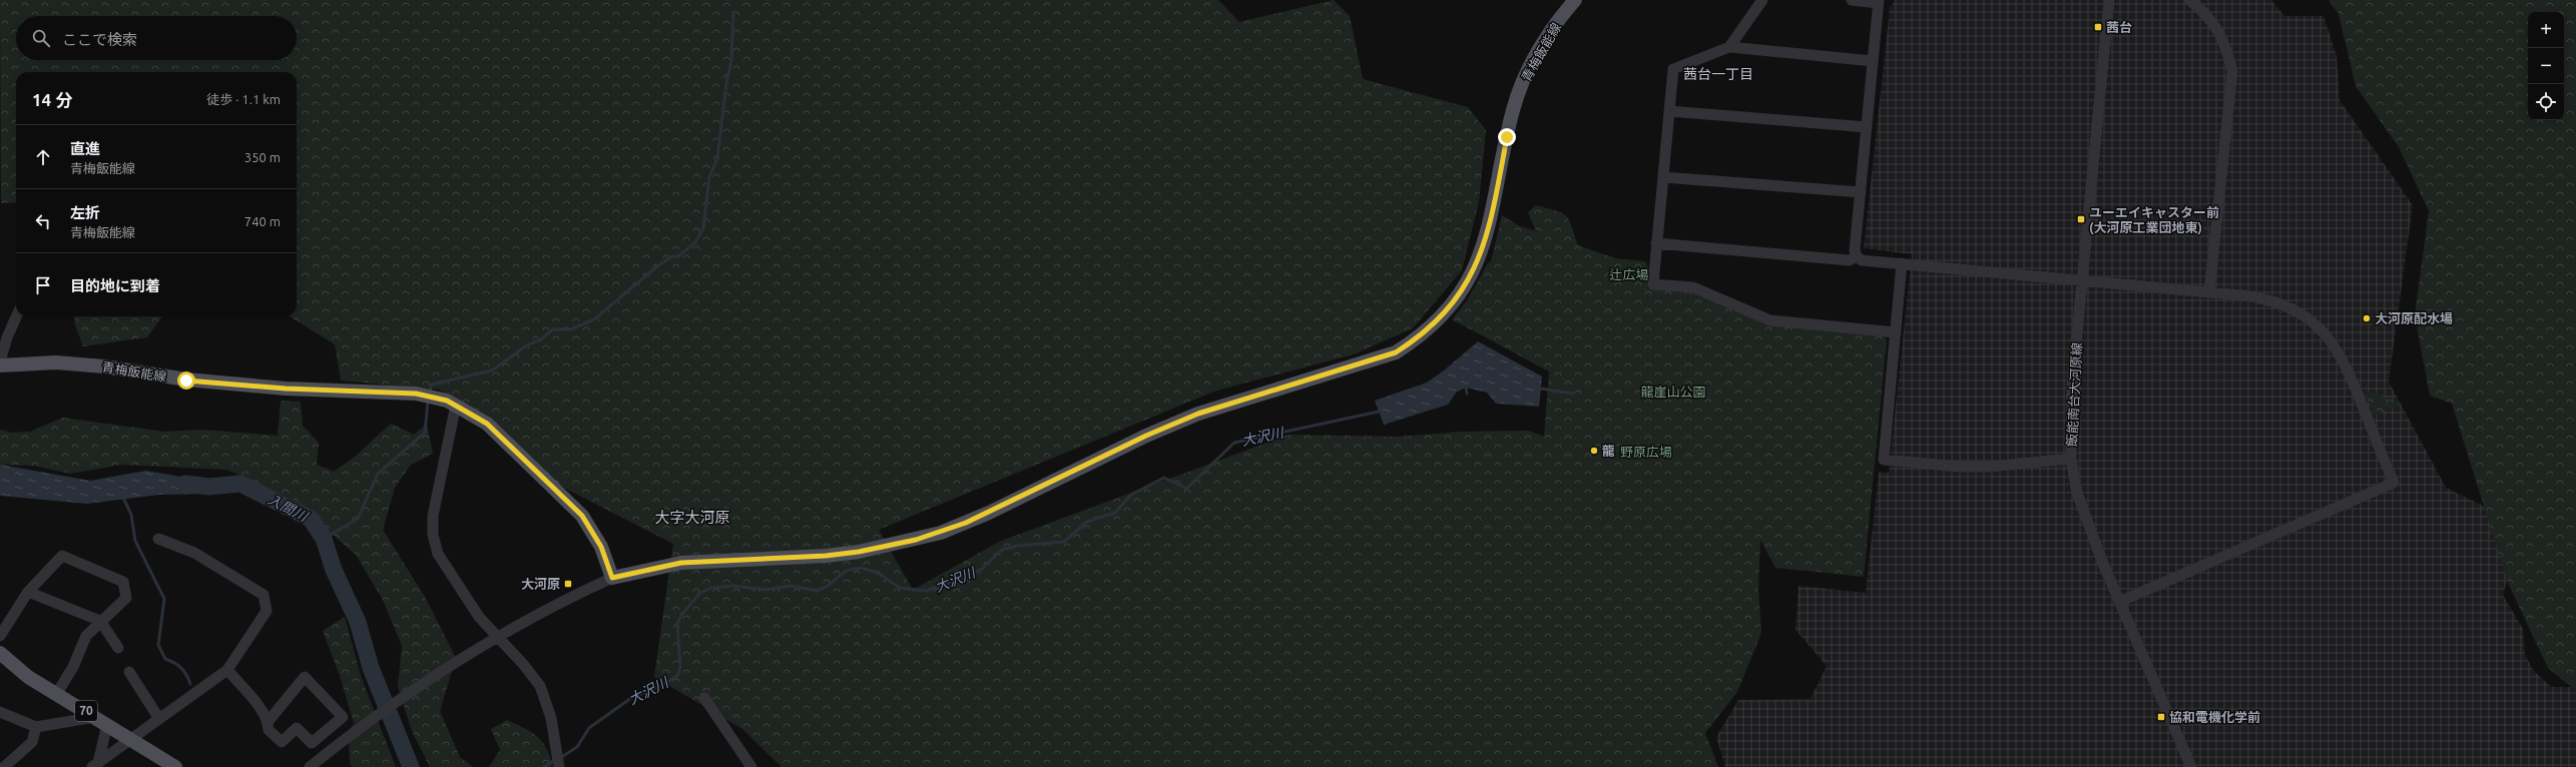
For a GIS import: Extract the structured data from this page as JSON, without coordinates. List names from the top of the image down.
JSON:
{
  "streets": {
    "main road": ["青梅飯能線", "70"],
    "street": ["飯能南台大河原線"]
  },
  "districts": ["茜台一丁目", "大字大河原"],
  "water": ["大沢川", "入間川"],
  "parks": ["辻広場", "龍崖山公園", "野原広場"],
  "places": {
    "transit": [
      "茜台",
      "ユーエイキャスター前 (大河原工業団地東)",
      "大河原",
      "協和電機化学前"
    ],
    "other": ["大河原配水場", "龍"]
  },
  "page": {
    "map_buttons": ["+", "−"],
    "search": "ここで検索",
    "heading": ["14 分", "徒歩 · 1.1 km"],
    "list": [
      ["直進", "青梅飯能線", "350 m"],
      ["左折", "青梅飯能線", "740 m"],
      "目的地に到着"
    ]
  }
}
